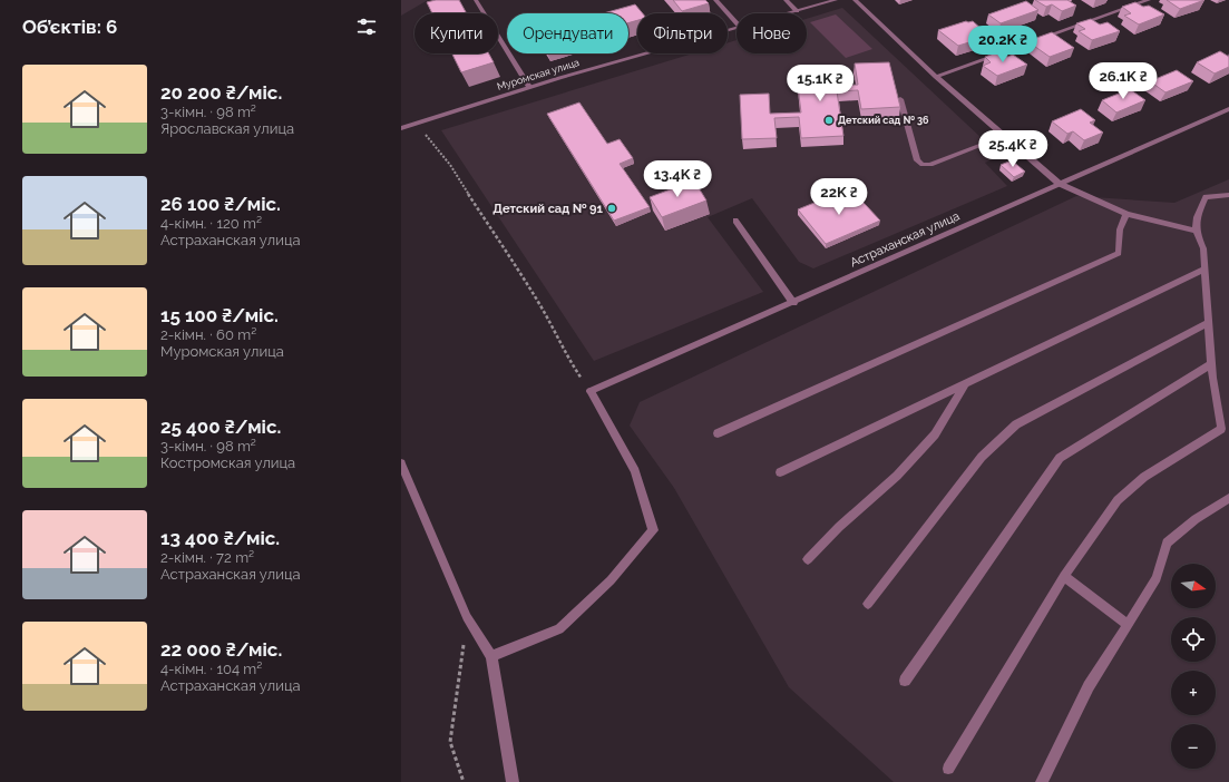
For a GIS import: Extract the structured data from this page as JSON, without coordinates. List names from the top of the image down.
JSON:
{
  "streets": {
    "street": ["Муромская улица", "Астраханская улица"]
  },
  "places": ["Детский сад № 36", "Детский сад № 91"],
  "north": "right",
  "page": {
    "heading": "Об’єктів: 6",
    "chip": [
      "Купити",
      "Орендувати",
      "Фільтри",
      "Нове"
    ],
    "price": [
      "20.2K ₴",
      "26.1K ₴",
      "15.1K ₴",
      "25.4K ₴",
      "13.4K ₴",
      "22K ₴"
    ],
    "list": [
      {
        "name": "20 200 ₴/міс.",
        "note": "3-кімн. · 98 m² · Ярославская улица"
      },
      {
        "name": "26 100 ₴/міс.",
        "note": "4-кімн. · 120 m² · Астраханская улица"
      },
      {
        "name": "15 100 ₴/міс.",
        "note": "2-кімн. · 60 m² · Муромская улица"
      },
      {
        "name": "25 400 ₴/міс.",
        "note": "3-кімн. · 98 m² · Костромская улица"
      },
      {
        "name": "13 400 ₴/міс.",
        "note": "2-кімн. · 72 m² · Астраханская улица"
      },
      {
        "name": "22 000 ₴/міс.",
        "note": "4-кімн. · 104 m² · Астраханская улица"
      }
    ],
    "map_buttons": ["+", "−"]
  }
}
